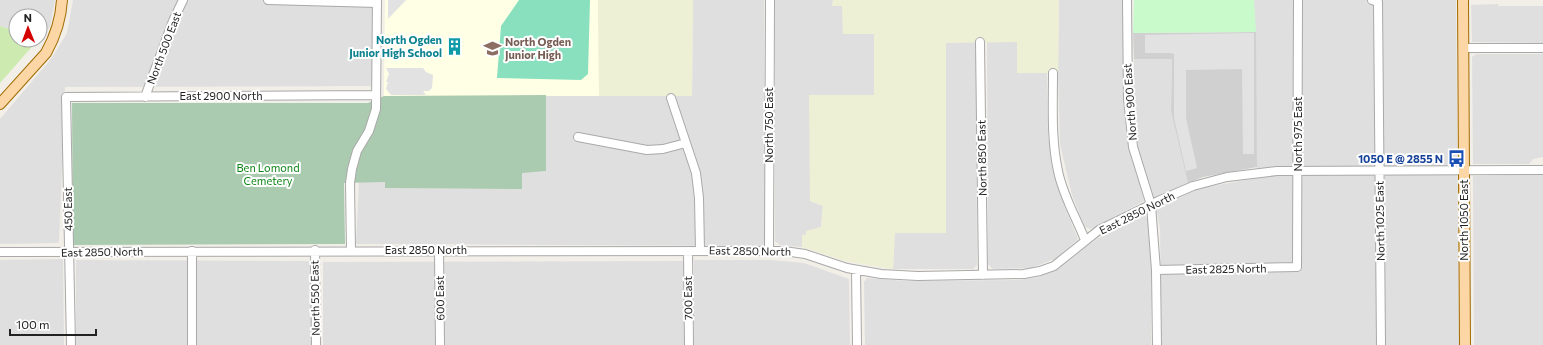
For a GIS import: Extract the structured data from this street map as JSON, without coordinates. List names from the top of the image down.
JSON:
{
  "streets": {
    "main road": ["North 1050 East"],
    "street": [
      "North 500 East",
      "East 2900 North",
      "North 900 East",
      "North 750 East",
      "North 975 East",
      "North 850 East",
      "450 East",
      "East 2850 North",
      "North 1025 East",
      "East 2825 North",
      "North 550 East",
      "600 East",
      "700 East"
    ]
  },
  "crossings": [
    ["North 500 East", "East 2900 North"],
    ["East 2900 North", "450 East"],
    ["North 900 East", "East 2850 North"],
    ["North 900 East", "East 2825 North"],
    ["North 750 East", "East 2850 North"],
    ["North 975 East", "East 2850 North"],
    ["North 975 East", "East 2825 North"],
    ["North 850 East", "East 2850 North"],
    ["450 East", "East 2850 North"],
    ["East 2850 North", "North 1050 East"],
    ["East 2850 North", "North 1025 East"],
    ["East 2850 North", "North 550 East"],
    ["East 2850 North", "600 East"],
    ["East 2850 North", "700 East"]
  ],
  "parks": ["Ben Lomond Cemetery"],
  "places": {
    "building": ["North Ogden Junior High School"],
    "school or university": ["North Ogden Junior High"],
    "bus stop": ["1050 E @ 2855 N"]
  },
  "scale_bar": "100 m",
  "north": "top"
}
